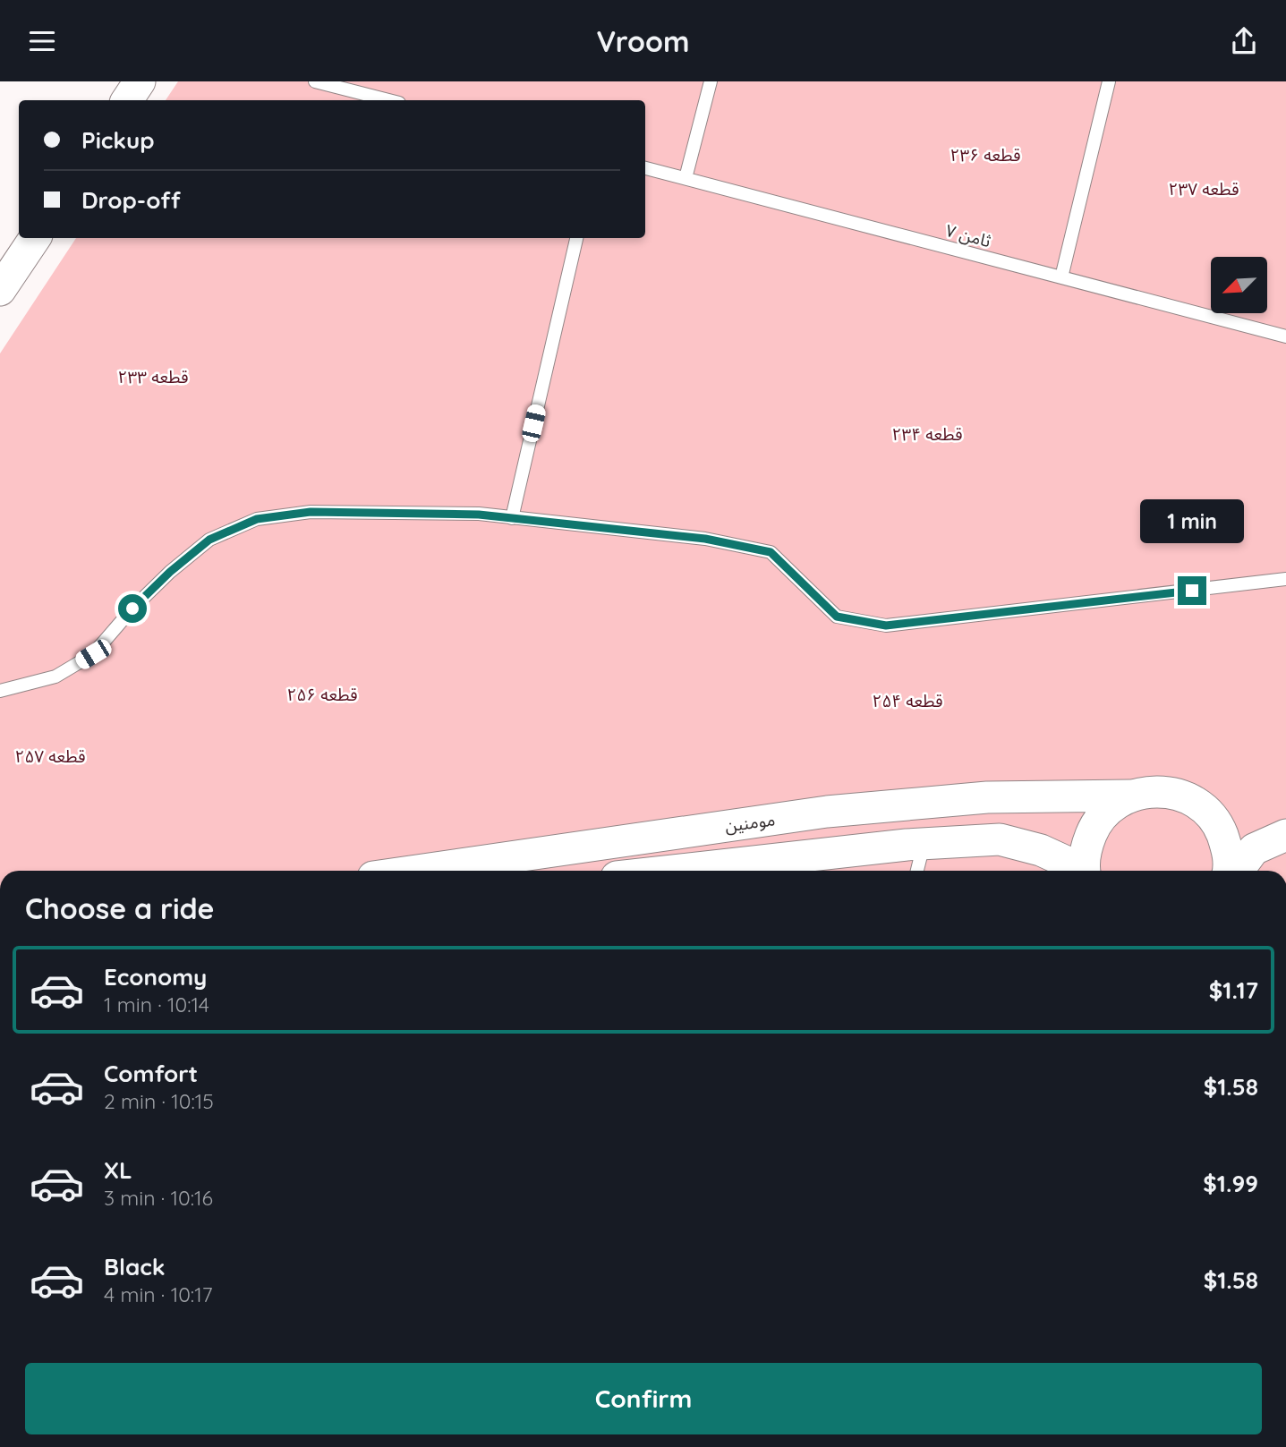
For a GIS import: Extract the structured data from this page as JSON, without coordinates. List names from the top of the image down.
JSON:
{
  "streets": {
    "street": ["مومنین"],
    "lane": ["ثامن ۷"]
  },
  "parks": [
    "قطعه ۲۳۶",
    "قطعه ۲۳۷",
    "قطعه ۲۳۳",
    "قطعه ۲۳۴",
    "قطعه ۲۵۶",
    "قطعه ۲۵۴",
    "قطعه ۲۵۷"
  ],
  "north": "bottom left",
  "page": {
    "header": "Vroom",
    "banner": ["Pickup", "Drop-off"],
    "bubble": "1 min",
    "heading": "Choose a ride",
    "list": [
      {
        "name": "Economy",
        "note": "1 min · 10:14",
        "value": "$1.17"
      },
      {
        "name": "Comfort",
        "note": "2 min · 10:15",
        "value": "$1.58"
      },
      {
        "name": "XL",
        "note": "3 min · 10:16",
        "value": "$1.99"
      },
      {
        "name": "Black",
        "note": "4 min · 10:17",
        "value": "$1.58"
      }
    ],
    "buttons": "Confirm"
  }
}
